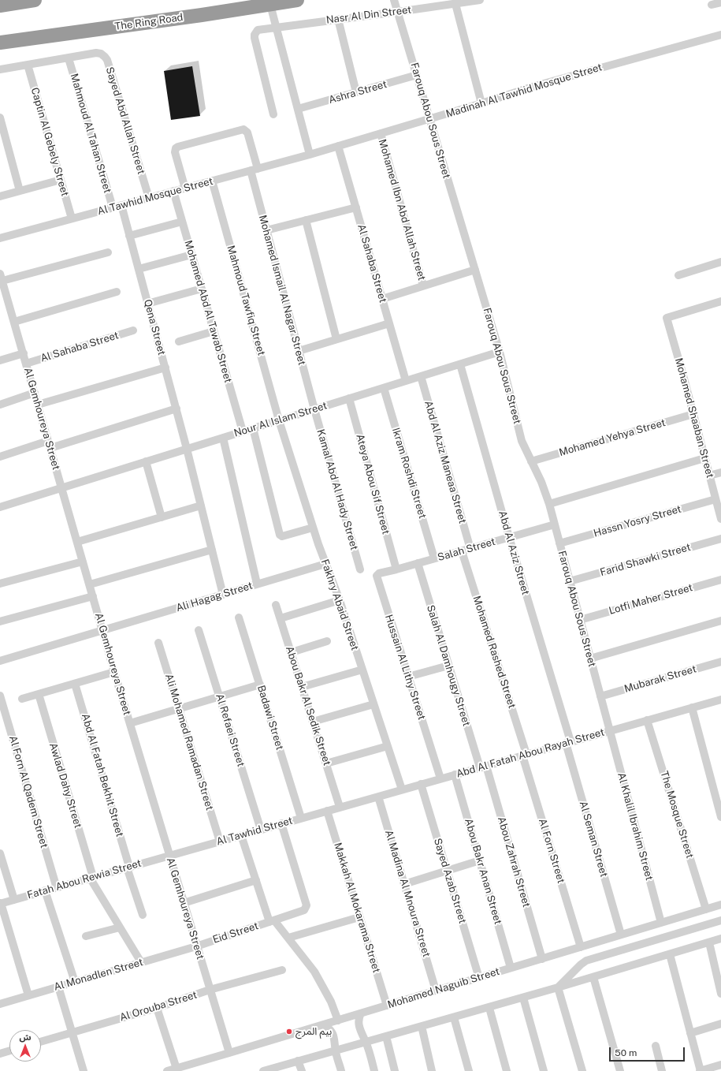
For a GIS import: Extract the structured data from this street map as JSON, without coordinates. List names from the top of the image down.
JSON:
{
  "streets": {
    "highway": ["The Ring Road"],
    "street": [
      "Nasr Al Din Street",
      "Madinah Al Tawhid Mosque Street",
      "Ashra Street",
      "Sayed Abd Allah Street",
      "Farouq Abou Sous Street",
      "Mahmoud Al Tahan Street",
      "Captin Al Gebely Street",
      "Al Tawhid Mosque Street",
      "Mohamed Ibn Abd Allah Street",
      "Al Sahaba Street",
      "Mohamed Ismail Al Nagar Street",
      "Mahmoud Tawfiq Street",
      "Mohamed Abd Al Tawab Street",
      "Qena Street",
      "Mohamed Shaaban Street",
      "Al Gemhoureya Street",
      "Nour Al Islam Street",
      "Mohamed Yehya Street",
      "Abd Al Aziz Maneaa Street",
      "Ikram Roshdi Street",
      "Ateya Abou Sif Street",
      "Kamal Abd Al Hady Street",
      "Hassn Yosry Street",
      "Salah Street",
      "Abd Al Aziz Street",
      "Farid Shawki Street",
      "Ali Hagag Street",
      "Lotfi Maher Street",
      "Fakhry Abaid Street",
      "Mohamed Rashed Street",
      "Salah Al Damhougy Street",
      "Hussain Al Lithy Street",
      "Mubarak Street",
      "Abou Bakr Al Sedik Street",
      "Badawi Street",
      "Al Refaei Street",
      "Ali Mohamed Ramadan Street",
      "Abd Al Fatah Abou Rayah Street",
      "Abd Al Fatah Bekhit Street",
      "Awlad Dahy Street",
      "Al Forn Al Qadem Street",
      "The Mosque Street",
      "Al Khalil Ibrahim Street",
      "Al Tawhid Street",
      "Al Seman Street",
      "Al Forn Street",
      "Abou Zahrah Street",
      "Abou Bakr Anan Street",
      "Fatah Abou Rewia Street",
      "Sayed Azab Street",
      "Al Madina Al Mnoura Street",
      "Makkah Al Mokarama Street",
      "Eid Street",
      "Al Monadlen Street",
      "Mohamed Naguib Street",
      "Al Orouba Street"
    ]
  },
  "crossings": [
    ["Nasr Al Din Street", "Farouq Abou Sous Street"],
    ["Madinah Al Tawhid Mosque Street", "Farouq Abou Sous Street"],
    ["Madinah Al Tawhid Mosque Street", "Al Tawhid Mosque Street"],
    ["Madinah Al Tawhid Mosque Street", "Mohamed Ibn Abd Allah Street"],
    ["Madinah Al Tawhid Mosque Street", "Al Sahaba Street"],
    ["Ashra Street", "Farouq Abou Sous Street"],
    ["Sayed Abd Allah Street", "Mahmoud Al Tahan Street"],
    ["Sayed Abd Allah Street", "Al Tawhid Mosque Street"],
    ["Farouq Abou Sous Street", "Nour Al Islam Street"],
    ["Farouq Abou Sous Street", "Mohamed Yehya Street"],
    ["Farouq Abou Sous Street", "Hassn Yosry Street"],
    ["Farouq Abou Sous Street", "Salah Street"],
    ["Farouq Abou Sous Street", "Farid Shawki Street"],
    ["Farouq Abou Sous Street", "Lotfi Maher Street"],
    ["Farouq Abou Sous Street", "Mubarak Street"],
    ["Farouq Abou Sous Street", "Abd Al Fatah Abou Rayah Street"],
    ["Farouq Abou Sous Street", "Al Khalil Ibrahim Street"],
    ["Mahmoud Al Tahan Street", "Al Tawhid Mosque Street"],
    ["Captin Al Gebely Street", "Al Tawhid Mosque Street"],
    ["Al Tawhid Mosque Street", "Mohamed Ismail Al Nagar Street"],
    ["Al Tawhid Mosque Street", "Mahmoud Tawfiq Street"],
    ["Al Tawhid Mosque Street", "Mohamed Abd Al Tawab Street"],
    ["Al Tawhid Mosque Street", "Qena Street"],
    ["Al Sahaba Street", "Al Gemhoureya Street"],
    ["Al Sahaba Street", "Nour Al Islam Street"],
    ["Mohamed Ismail Al Nagar Street", "Nour Al Islam Street"],
    ["Mohamed Ismail Al Nagar Street", "Kamal Abd Al Hady Street"],
    ["Mahmoud Tawfiq Street", "Nour Al Islam Street"],
    ["Mahmoud Tawfiq Street", "Fakhry Abaid Street"],
    ["Mohamed Abd Al Tawab Street", "Nour Al Islam Street"],
    ["Qena Street", "Nour Al Islam Street"],
    ["Mohamed Shaaban Street", "Mohamed Yehya Street"],
    ["Mohamed Shaaban Street", "Hassn Yosry Street"],
    ["Al Gemhoureya Street", "Nour Al Islam Street"],
    ["Al Gemhoureya Street", "Ali Hagag Street"],
    ["Al Gemhoureya Street", "Al Tawhid Street"],
    ["Al Gemhoureya Street", "Fatah Abou Rewia Street"],
    ["Al Gemhoureya Street", "Eid Street"],
    ["Al Gemhoureya Street", "Al Monadlen Street"],
    ["Al Gemhoureya Street", "Mohamed Naguib Street"],
    ["Al Gemhoureya Street", "Al Orouba Street"],
    ["Nour Al Islam Street", "Abd Al Aziz Maneaa Street"],
    ["Nour Al Islam Street", "Ikram Roshdi Street"],
    ["Nour Al Islam Street", "Ateya Abou Sif Street"],
    ["Nour Al Islam Street", "Kamal Abd Al Hady Street"],
    ["Nour Al Islam Street", "Abd Al Aziz Street"],
    ["Nour Al Islam Street", "Fakhry Abaid Street"],
    ["Abd Al Aziz Maneaa Street", "Salah Street"],
    ["Ikram Roshdi Street", "Salah Street"],
    ["Ateya Abou Sif Street", "Salah Street"],
    ["Ateya Abou Sif Street", "Hussain Al Lithy Street"],
    ["Salah Street", "Abd Al Aziz Street"],
    ["Salah Street", "Mohamed Rashed Street"],
    ["Salah Street", "Salah Al Damhougy Street"],
    ["Salah Street", "Hussain Al Lithy Street"],
    ["Abd Al Aziz Street", "Abd Al Fatah Abou Rayah Street"],
    ["Abd Al Aziz Street", "Al Seman Street"],
    ["Ali Hagag Street", "Fakhry Abaid Street"],
    ["Fakhry Abaid Street", "Abd Al Fatah Abou Rayah Street"],
    ["Mohamed Rashed Street", "Abd Al Fatah Abou Rayah Street"],
    ["Mohamed Rashed Street", "Al Forn Street"],
    ["Salah Al Damhougy Street", "Abd Al Fatah Abou Rayah Street"],
    ["Salah Al Damhougy Street", "Abou Zahrah Street"],
    ["Hussain Al Lithy Street", "Abd Al Fatah Abou Rayah Street"],
    ["Abou Bakr Al Sedik Street", "Abd Al Fatah Abou Rayah Street"],
    ["Abou Bakr Al Sedik Street", "Al Tawhid Street"],
    ["Badawi Street", "Al Tawhid Street"],
    ["Al Refaei Street", "Al Tawhid Street"],
    ["Ali Mohamed Ramadan Street", "Al Tawhid Street"],
    ["Abd Al Fatah Abou Rayah Street", "The Mosque Street"],
    ["Abd Al Fatah Abou Rayah Street", "Al Khalil Ibrahim Street"],
    ["Abd Al Fatah Abou Rayah Street", "Al Tawhid Street"],
    ["Abd Al Fatah Abou Rayah Street", "Al Seman Street"],
    ["Abd Al Fatah Abou Rayah Street", "Al Forn Street"],
    ["Abd Al Fatah Abou Rayah Street", "Abou Zahrah Street"],
    ["Abd Al Fatah Abou Rayah Street", "Abou Bakr Anan Street"],
    ["Abd Al Fatah Abou Rayah Street", "Sayed Azab Street"],
    ["Abd Al Fatah Abou Rayah Street", "Al Madina Al Mnoura Street"],
    ["Abd Al Fatah Bekhit Street", "Fatah Abou Rewia Street"],
    ["Awlad Dahy Street", "Fatah Abou Rewia Street"],
    ["Awlad Dahy Street", "Al Monadlen Street"],
    ["Al Forn Al Qadem Street", "Fatah Abou Rewia Street"],
    ["The Mosque Street", "Mohamed Naguib Street"],
    ["Al Khalil Ibrahim Street", "Mohamed Naguib Street"],
    ["Al Tawhid Street", "Fatah Abou Rewia Street"],
    ["Al Tawhid Street", "Makkah Al Mokarama Street"],
    ["Al Tawhid Street", "Eid Street"],
    ["Al Seman Street", "Mohamed Naguib Street"],
    ["Al Forn Street", "Mohamed Naguib Street"],
    ["Abou Zahrah Street", "Mohamed Naguib Street"],
    ["Abou Bakr Anan Street", "Mohamed Naguib Street"],
    ["Sayed Azab Street", "Mohamed Naguib Street"],
    ["Al Madina Al Mnoura Street", "Mohamed Naguib Street"],
    ["Makkah Al Mokarama Street", "Mohamed Naguib Street"],
    ["Eid Street", "Al Monadlen Street"]
  ],
  "places": ["بيم المرج"],
  "scale_bar": "50 m",
  "north": "top"
}
